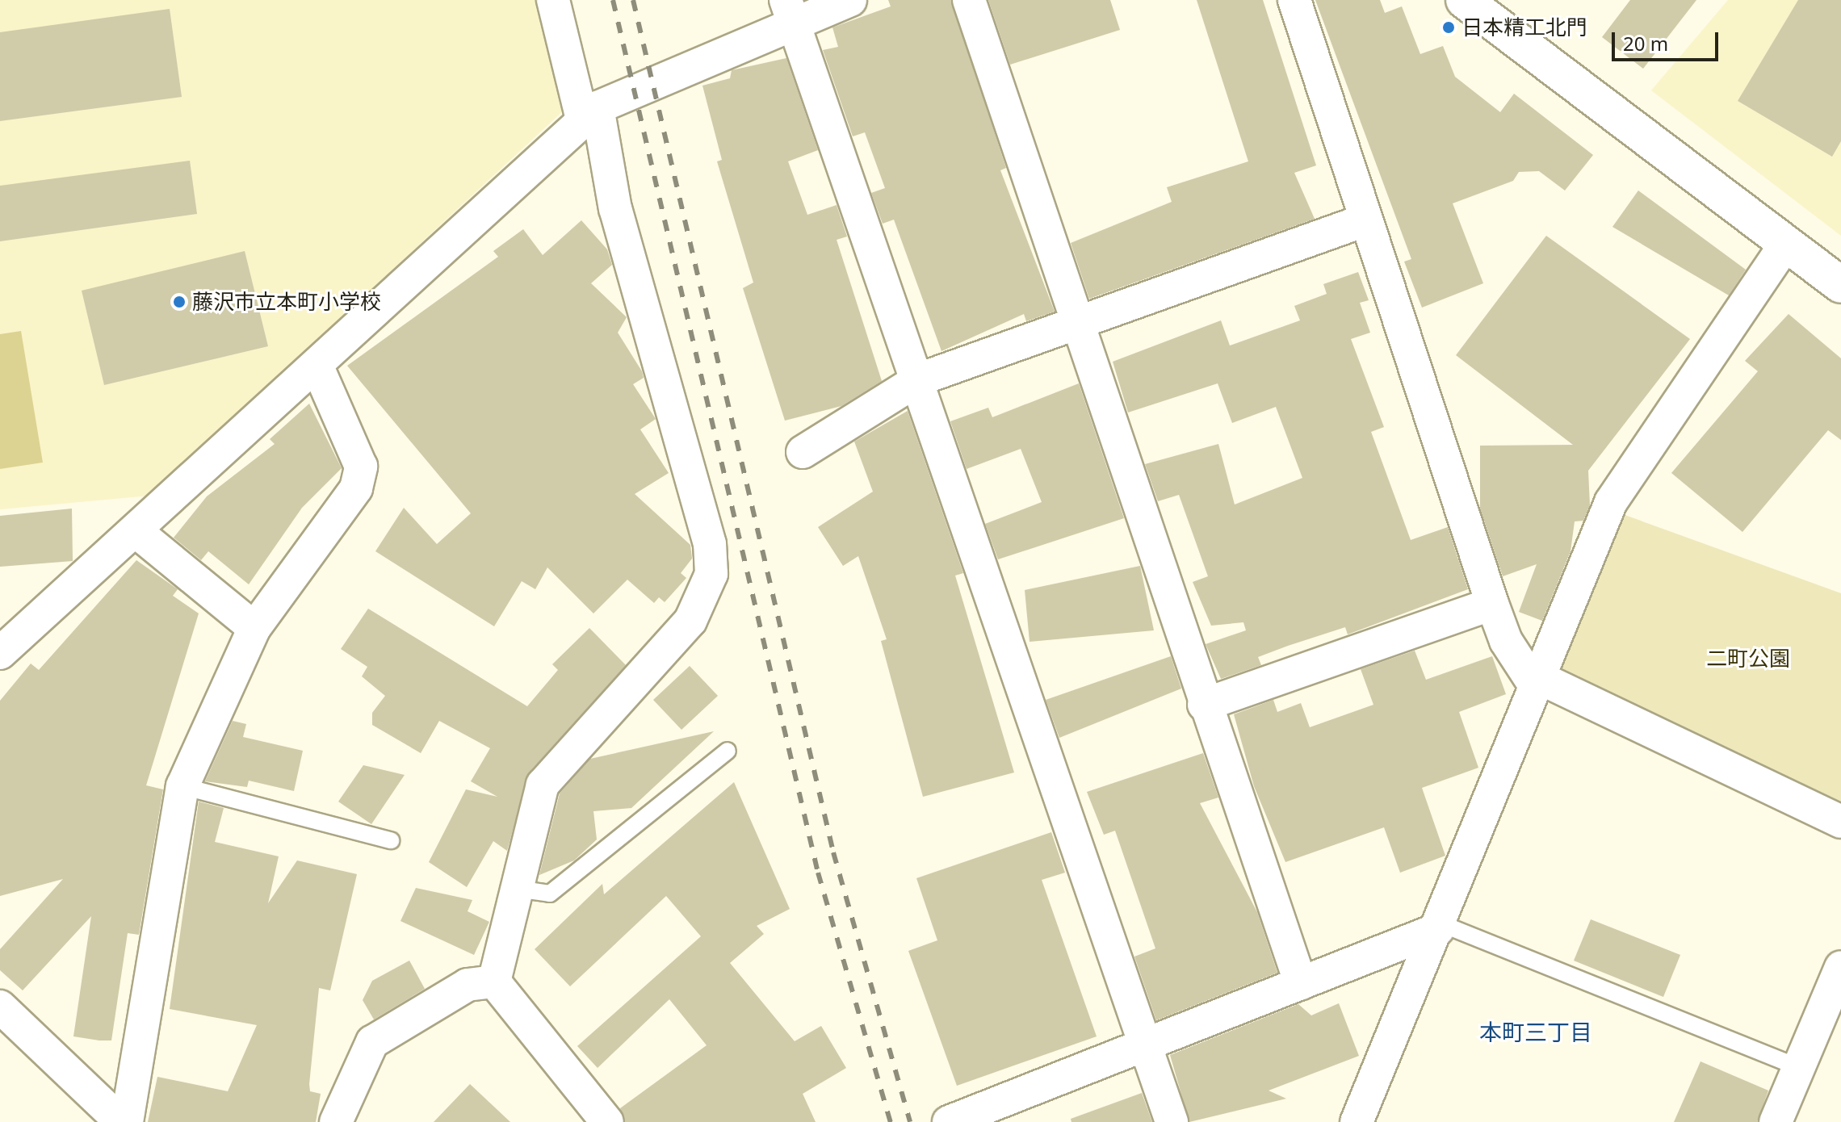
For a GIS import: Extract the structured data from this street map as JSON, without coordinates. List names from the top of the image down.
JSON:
{
  "districts": ["本町三丁目"],
  "parks": ["二町公園"],
  "places": ["日本精工北門", "藤沢市立本町小学校"],
  "scale_bar": "20 m"
}
